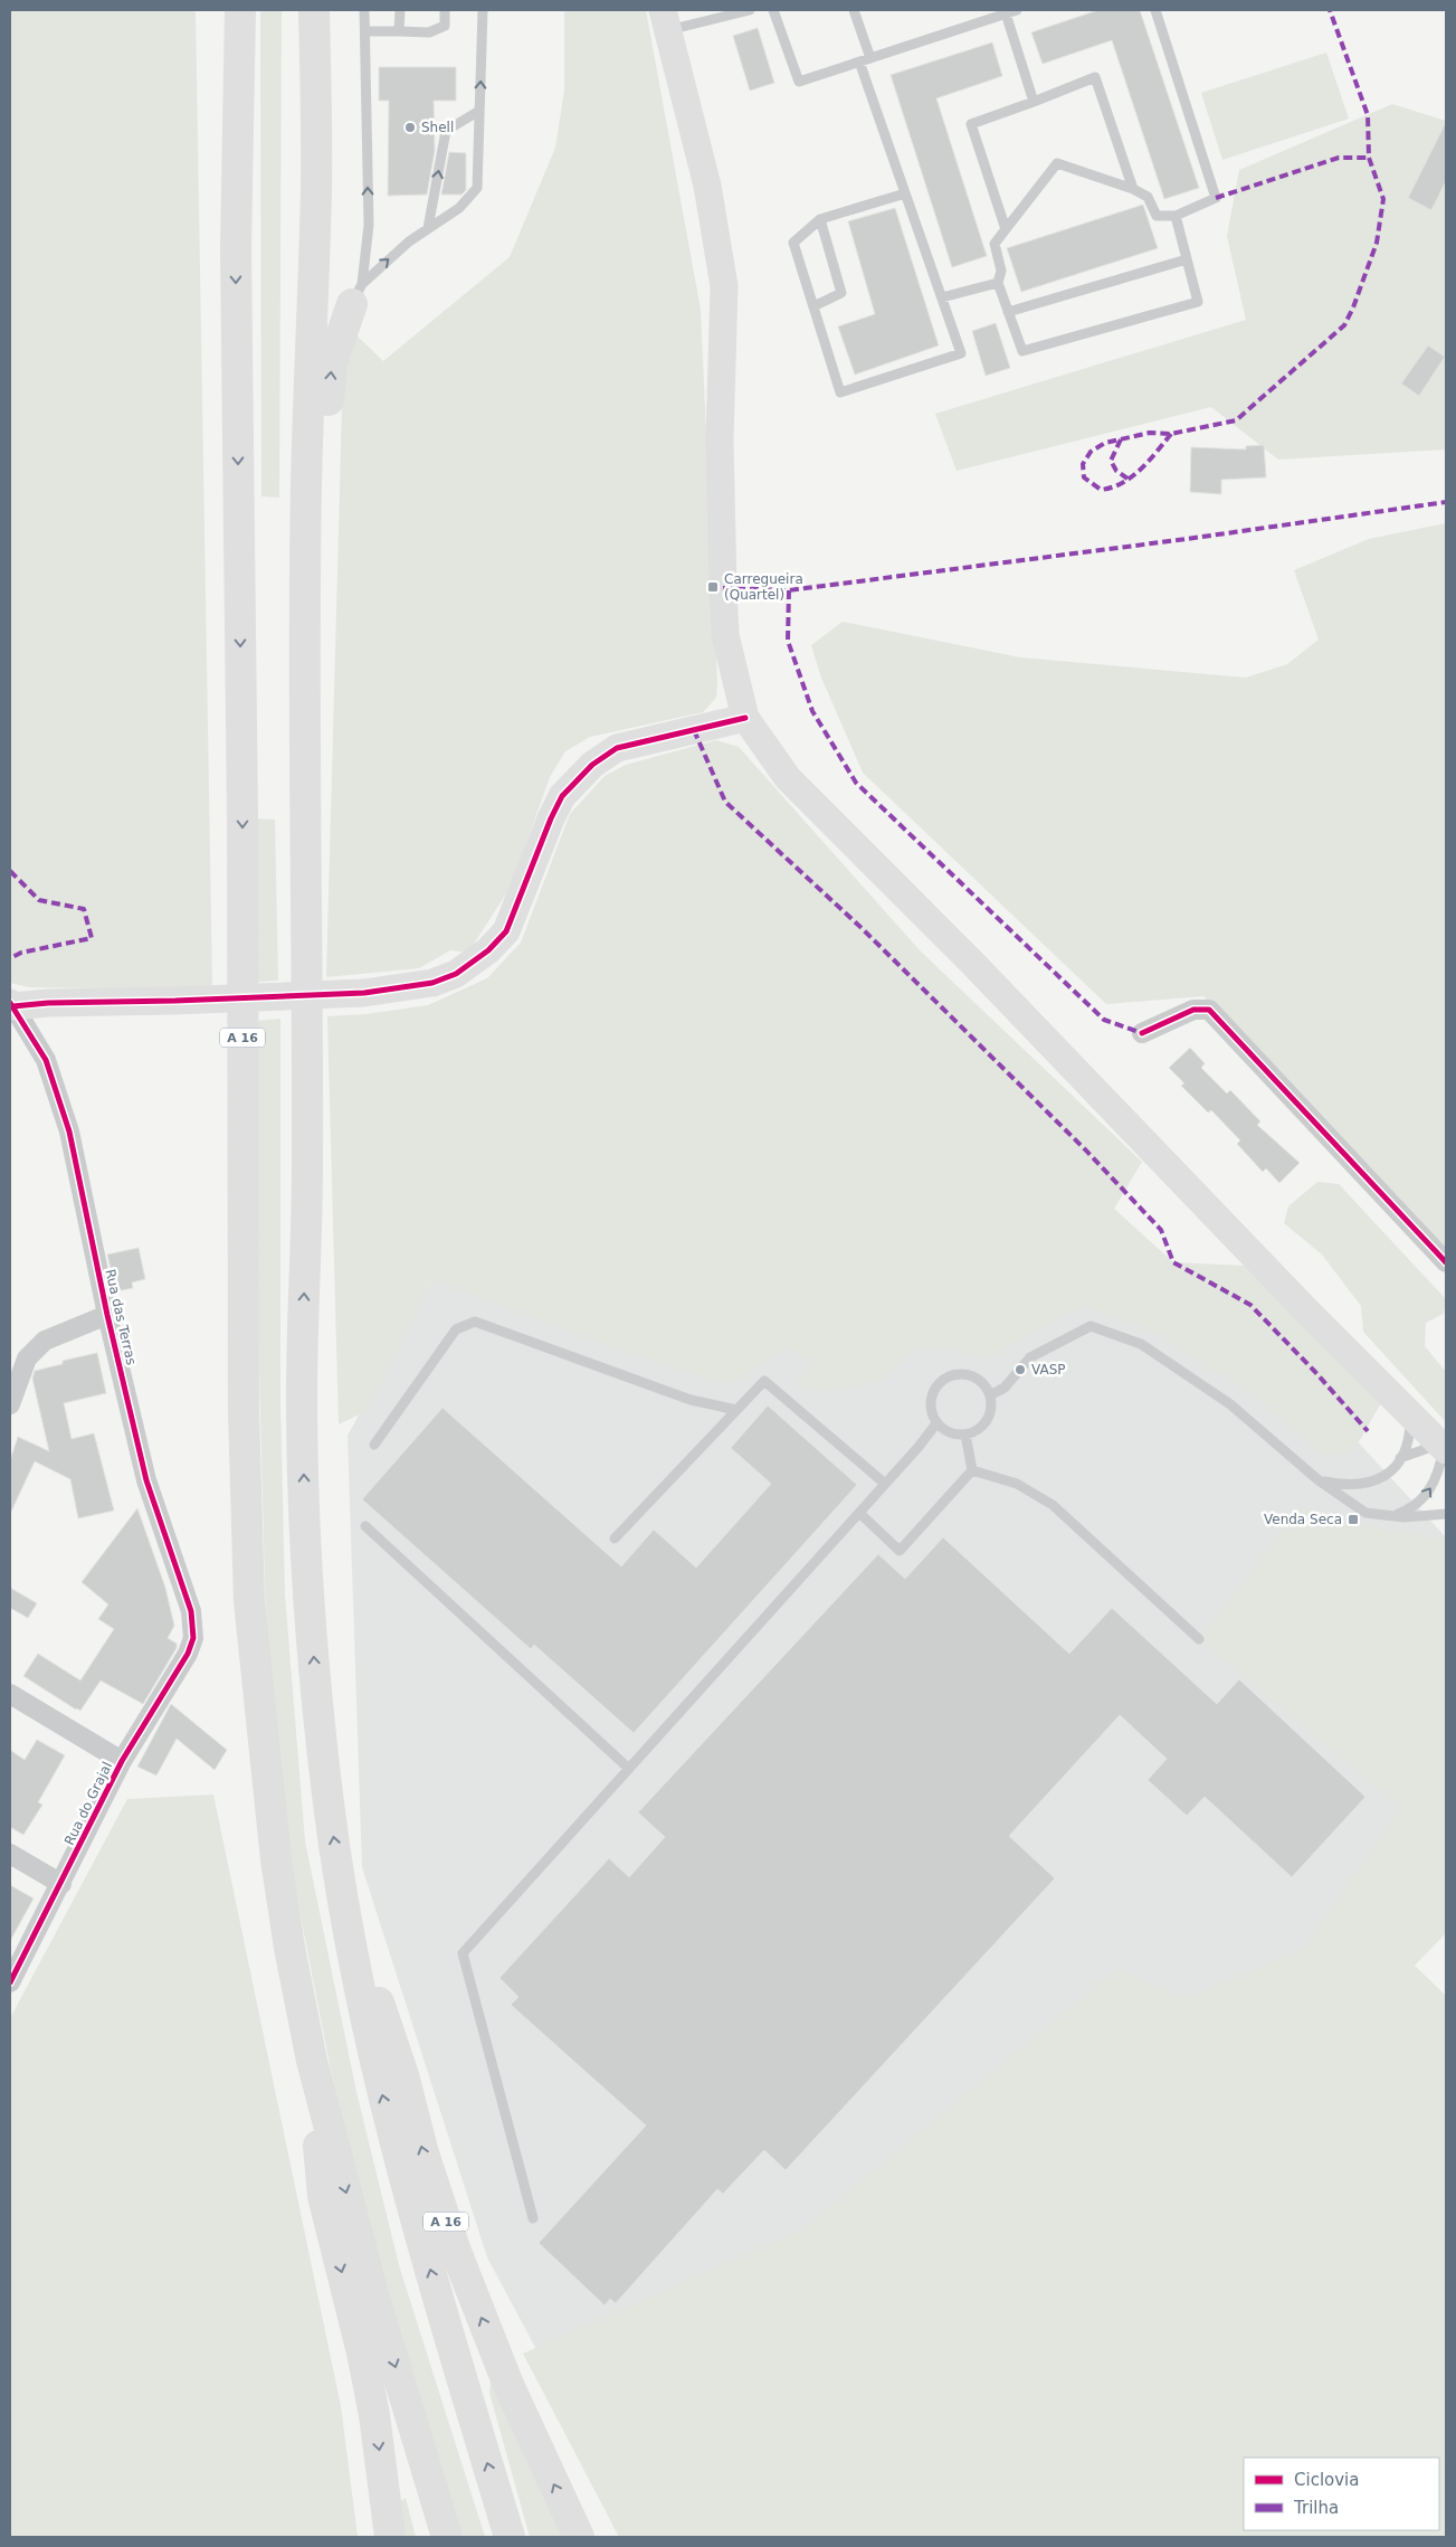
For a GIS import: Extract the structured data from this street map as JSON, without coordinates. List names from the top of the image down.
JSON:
{
  "streets": {
    "highway": ["A 16"],
    "street": ["Rua das Terras", "Rua do Grajal"]
  },
  "crossings": [
    ["Rua das Terras", "Rua do Grajal"]
  ],
  "places": {
    "other": ["Shell", "VASP"],
    "transit": ["Carregueira (Quartel)", "Venda Seca"]
  },
  "legend": ["Ciclovia", "Trilha"]
}
